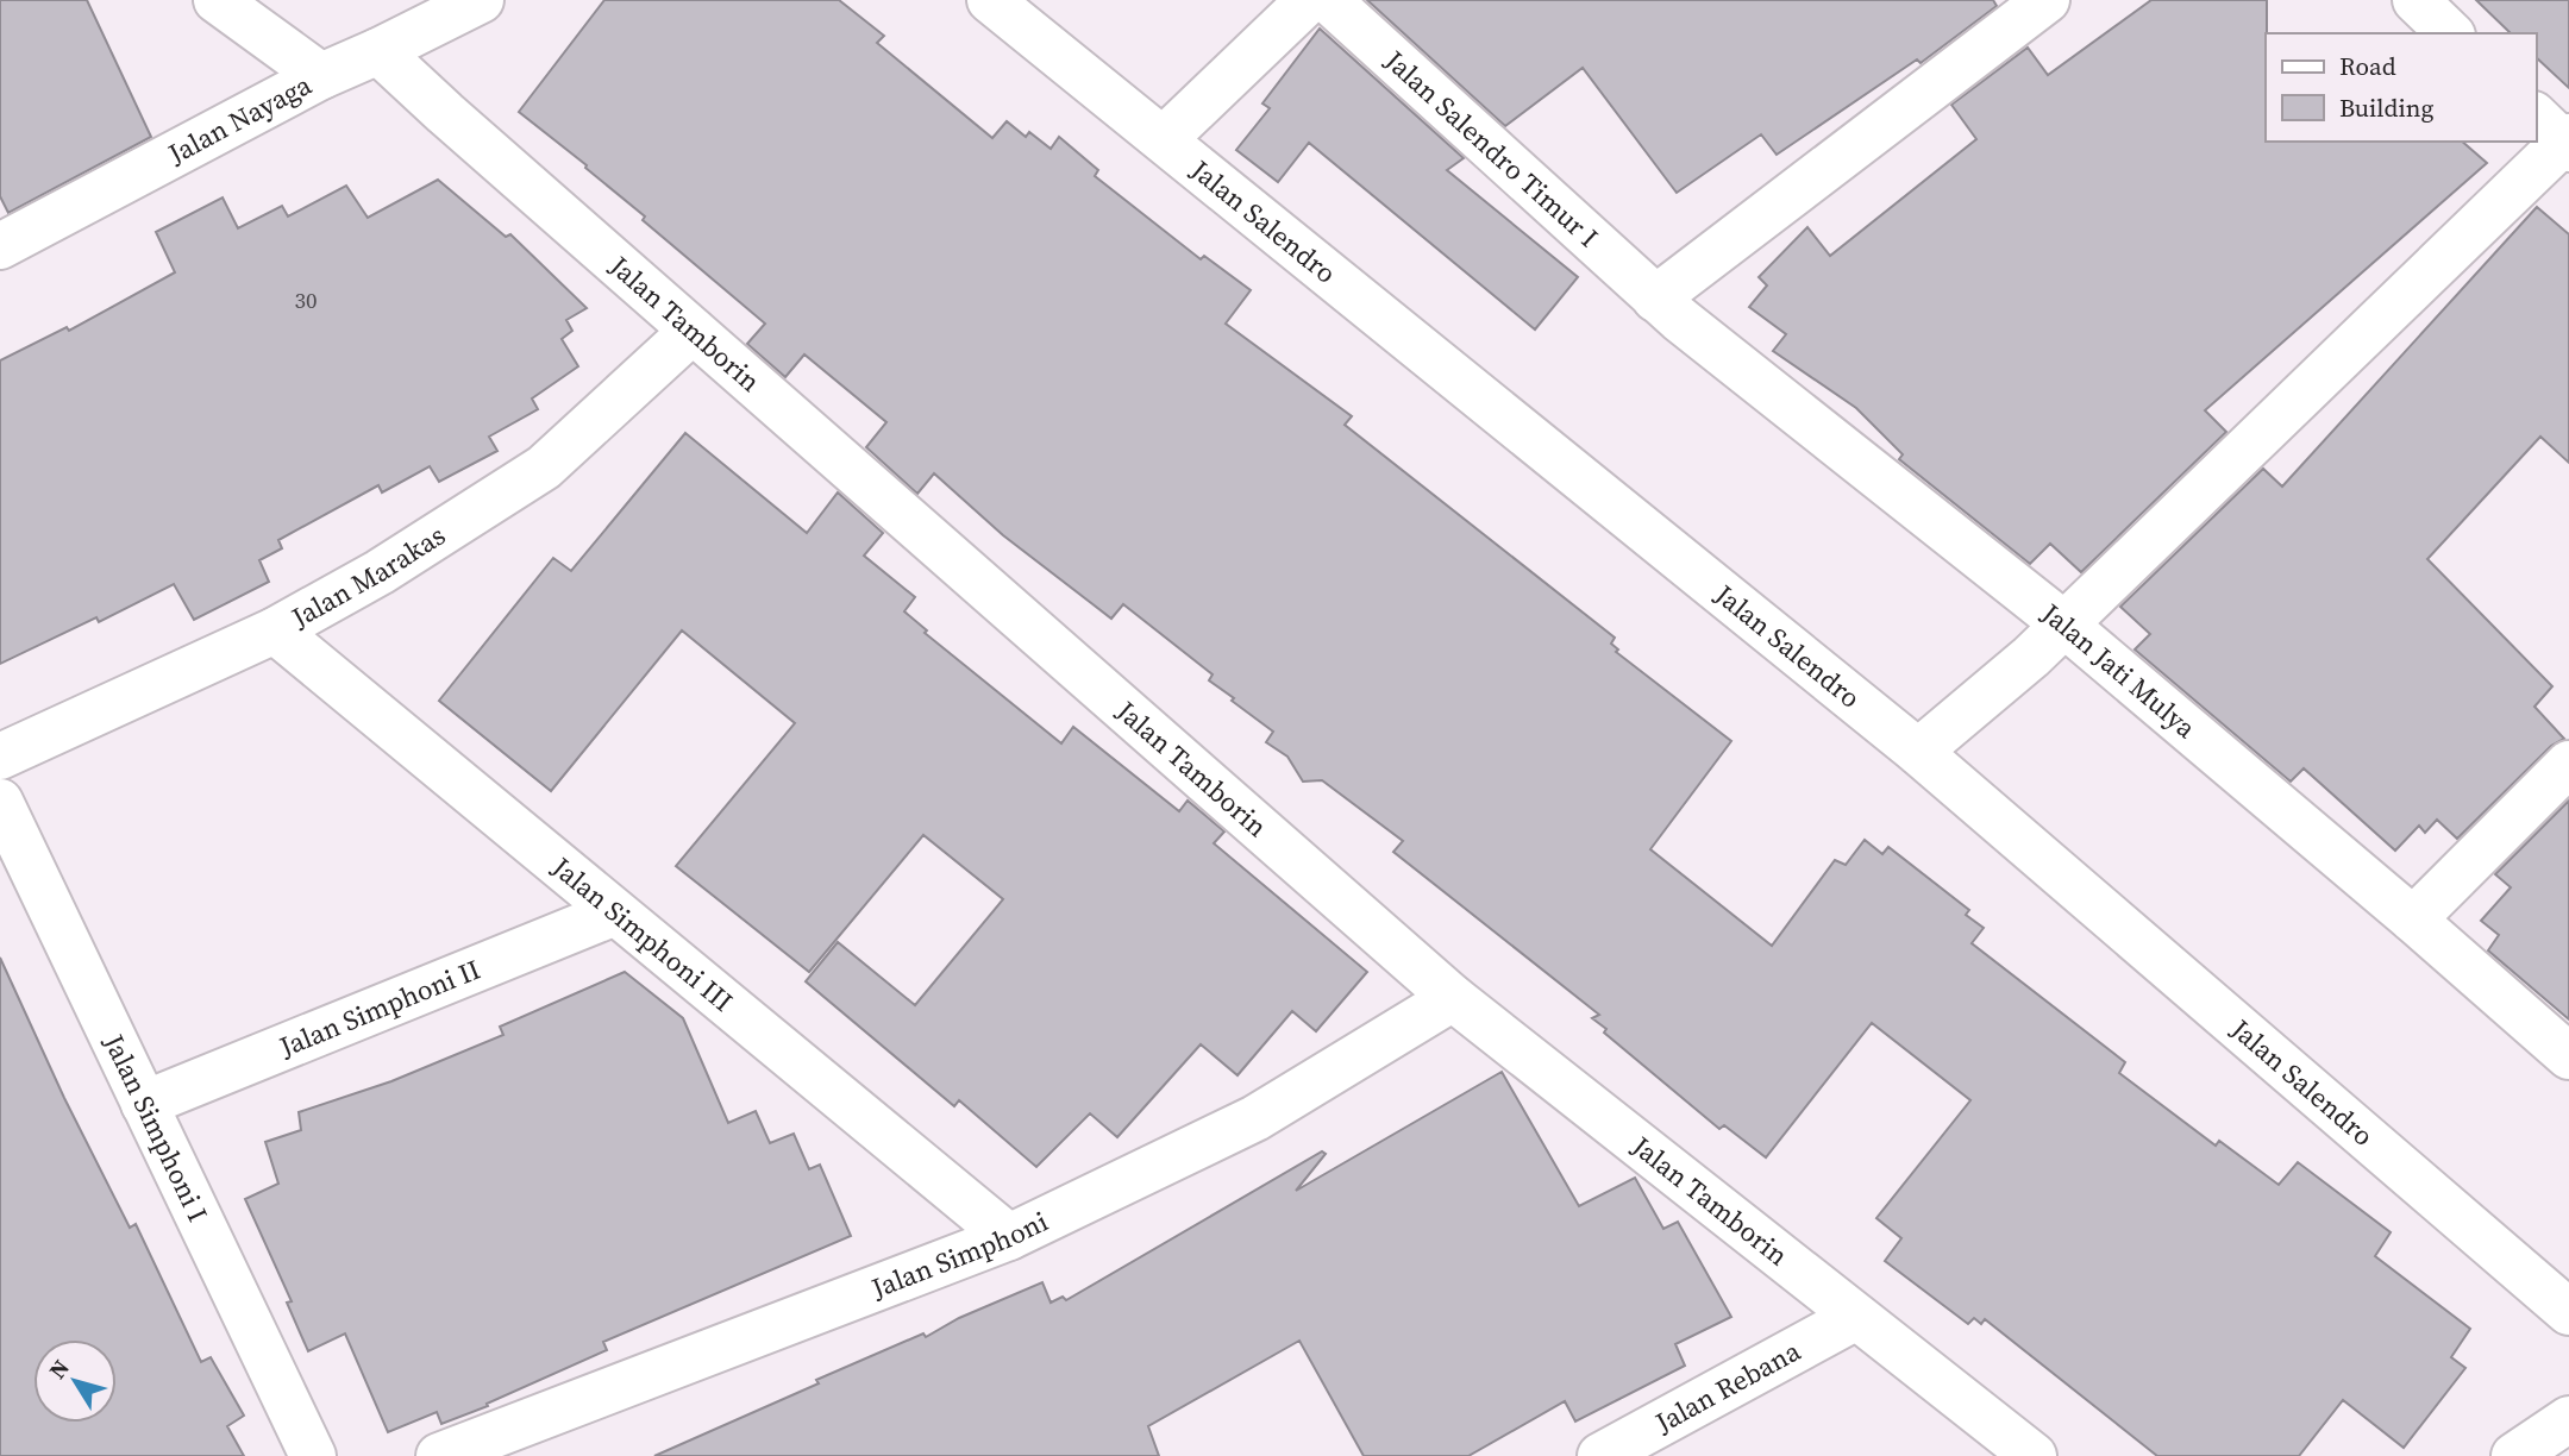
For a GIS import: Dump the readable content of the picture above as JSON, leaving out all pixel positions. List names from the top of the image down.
{
  "streets": {
    "street": [
      "Jalan Nayaga",
      "Jalan Salendro Timur I",
      "Jalan Salendro",
      "Jalan Tamborin",
      "Jalan Marakas",
      "Jalan Jati Mulya",
      "Jalan Simphoni III",
      "Jalan Simphoni II",
      "Jalan Simphoni I",
      "Jalan Simphoni",
      "Jalan Rebana"
    ]
  },
  "crossings": [
    ["Jalan Nayaga", "Jalan Tamborin"],
    ["Jalan Salendro Timur I", "Jalan Jati Mulya"],
    ["Jalan Tamborin", "Jalan Marakas"],
    ["Jalan Tamborin", "Jalan Simphoni"],
    ["Jalan Tamborin", "Jalan Rebana"],
    ["Jalan Marakas", "Jalan Simphoni III"],
    ["Jalan Simphoni III", "Jalan Simphoni II"],
    ["Jalan Simphoni III", "Jalan Simphoni"],
    ["Jalan Simphoni II", "Jalan Simphoni I"]
  ],
  "house_numbers": ["30"],
  "legend": ["Road", "Building"],
  "north": "top left"
}
